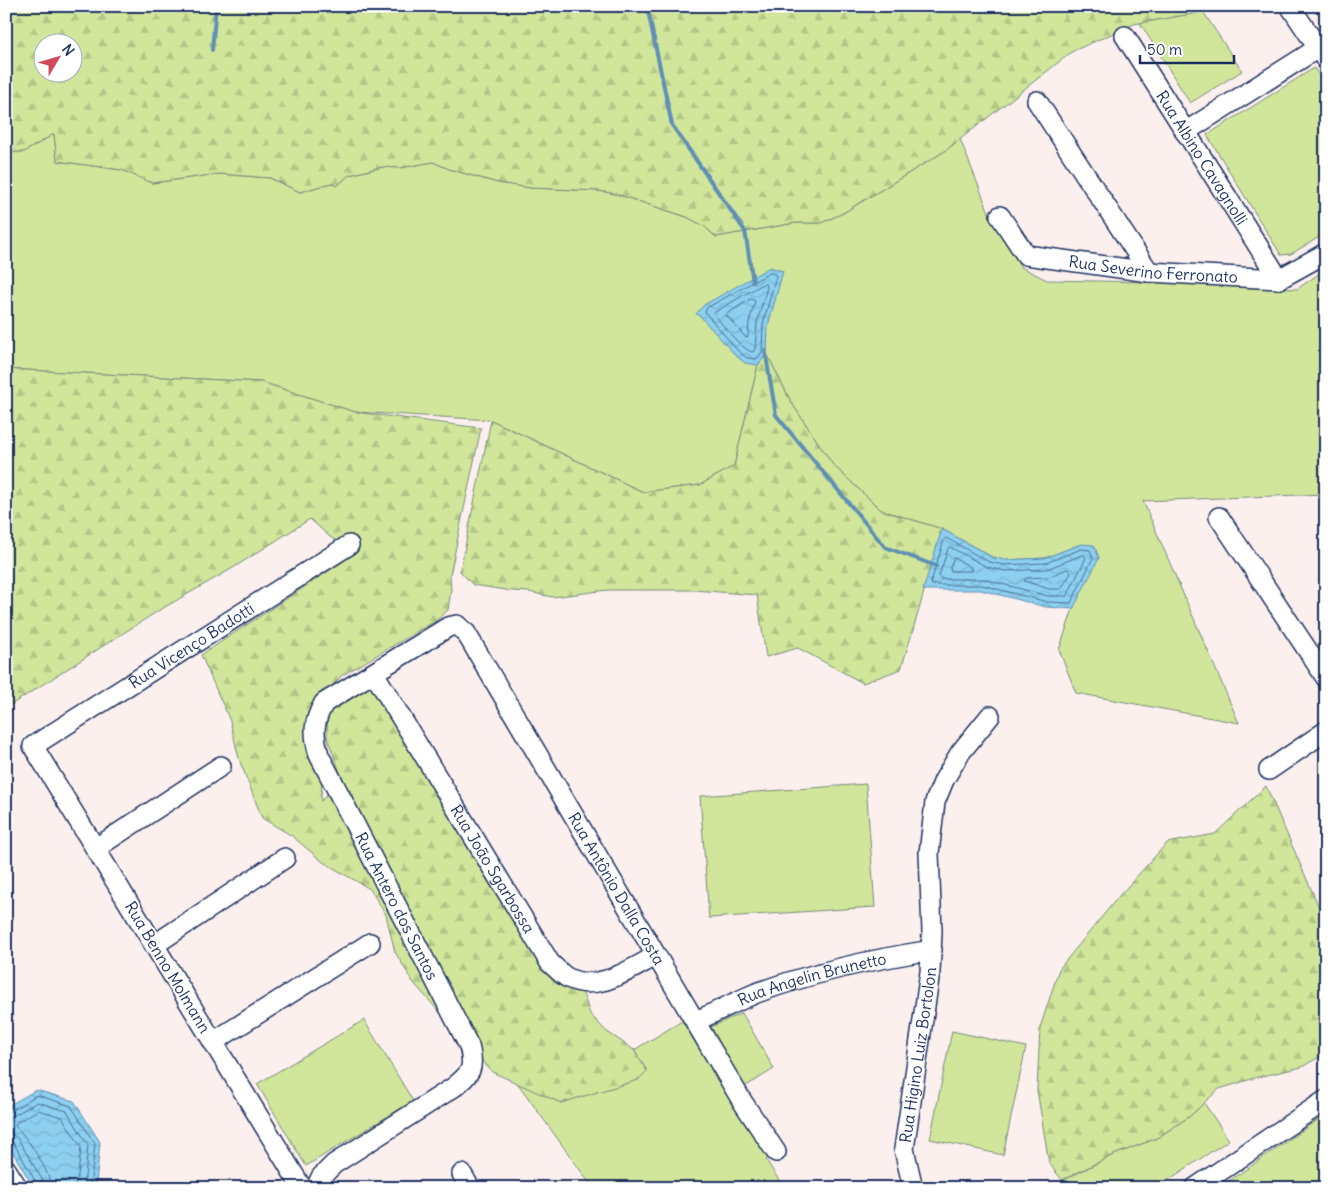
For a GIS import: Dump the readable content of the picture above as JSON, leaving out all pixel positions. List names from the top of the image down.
{
  "streets": {
    "street": [
      "Rua Albino Cavagnolli",
      "Rua Severino Ferronato",
      "Rua Vicenço Badotti",
      "Rua João Sgarbossa",
      "Rua Antônio Dalla Costa",
      "Rua Antero dos Santos",
      "Rua Benno Molmann",
      "Rua Angelin Brunetto",
      "Rua Higino Luiz Bortolon"
    ]
  },
  "crossings": [
    ["Rua Albino Cavagnolli", "Rua Severino Ferronato"],
    ["Rua Vicenço Badotti", "Rua Benno Molmann"],
    ["Rua João Sgarbossa", "Rua Antônio Dalla Costa"],
    ["Rua João Sgarbossa", "Rua Antero dos Santos"],
    ["Rua Antônio Dalla Costa", "Rua Antero dos Santos"],
    ["Rua Antônio Dalla Costa", "Rua Angelin Brunetto"],
    ["Rua Angelin Brunetto", "Rua Higino Luiz Bortolon"]
  ],
  "scale_bar": "50 m",
  "north": "top right"
}
